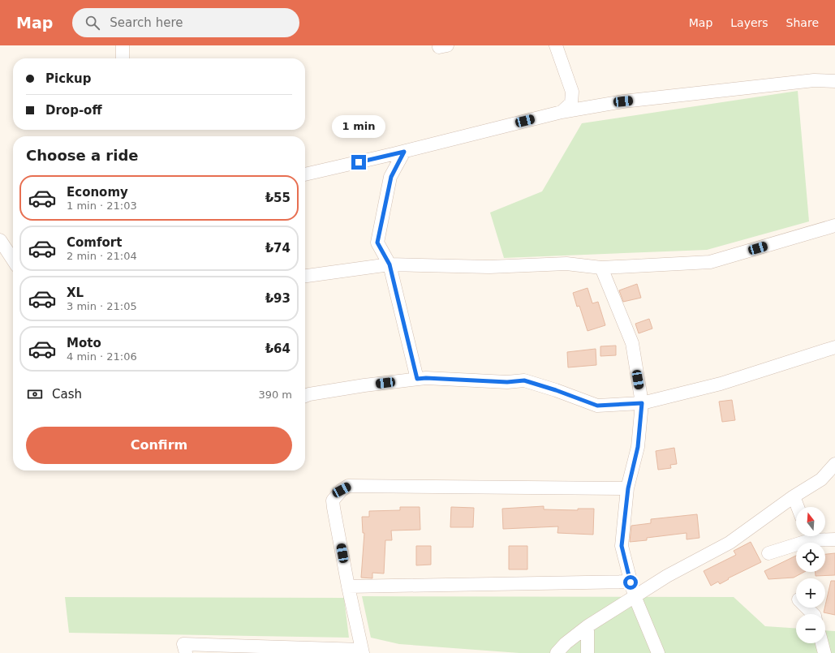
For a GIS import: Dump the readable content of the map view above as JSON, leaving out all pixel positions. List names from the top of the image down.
{
  "north": "top",
  "page": {
    "header": "Map",
    "search": "Search here",
    "nav": ["Map", "Layers", "Share"],
    "banner": ["Pickup", "Drop-off"],
    "bubble": "1 min",
    "heading": "Choose a ride",
    "list": [
      {
        "name": "Economy",
        "note": "1 min · 21:03",
        "value": "₺55"
      },
      {
        "name": "Comfort",
        "note": "2 min · 21:04",
        "value": "₺74"
      },
      {
        "name": "XL",
        "note": "3 min · 21:05",
        "value": "₺93"
      },
      {
        "name": "Moto",
        "note": "4 min · 21:06",
        "value": "₺64"
      }
    ],
    "pay": ["Cash", "390 m"],
    "buttons": "Confirm",
    "map_buttons": ["+", "−"]
  }
}
